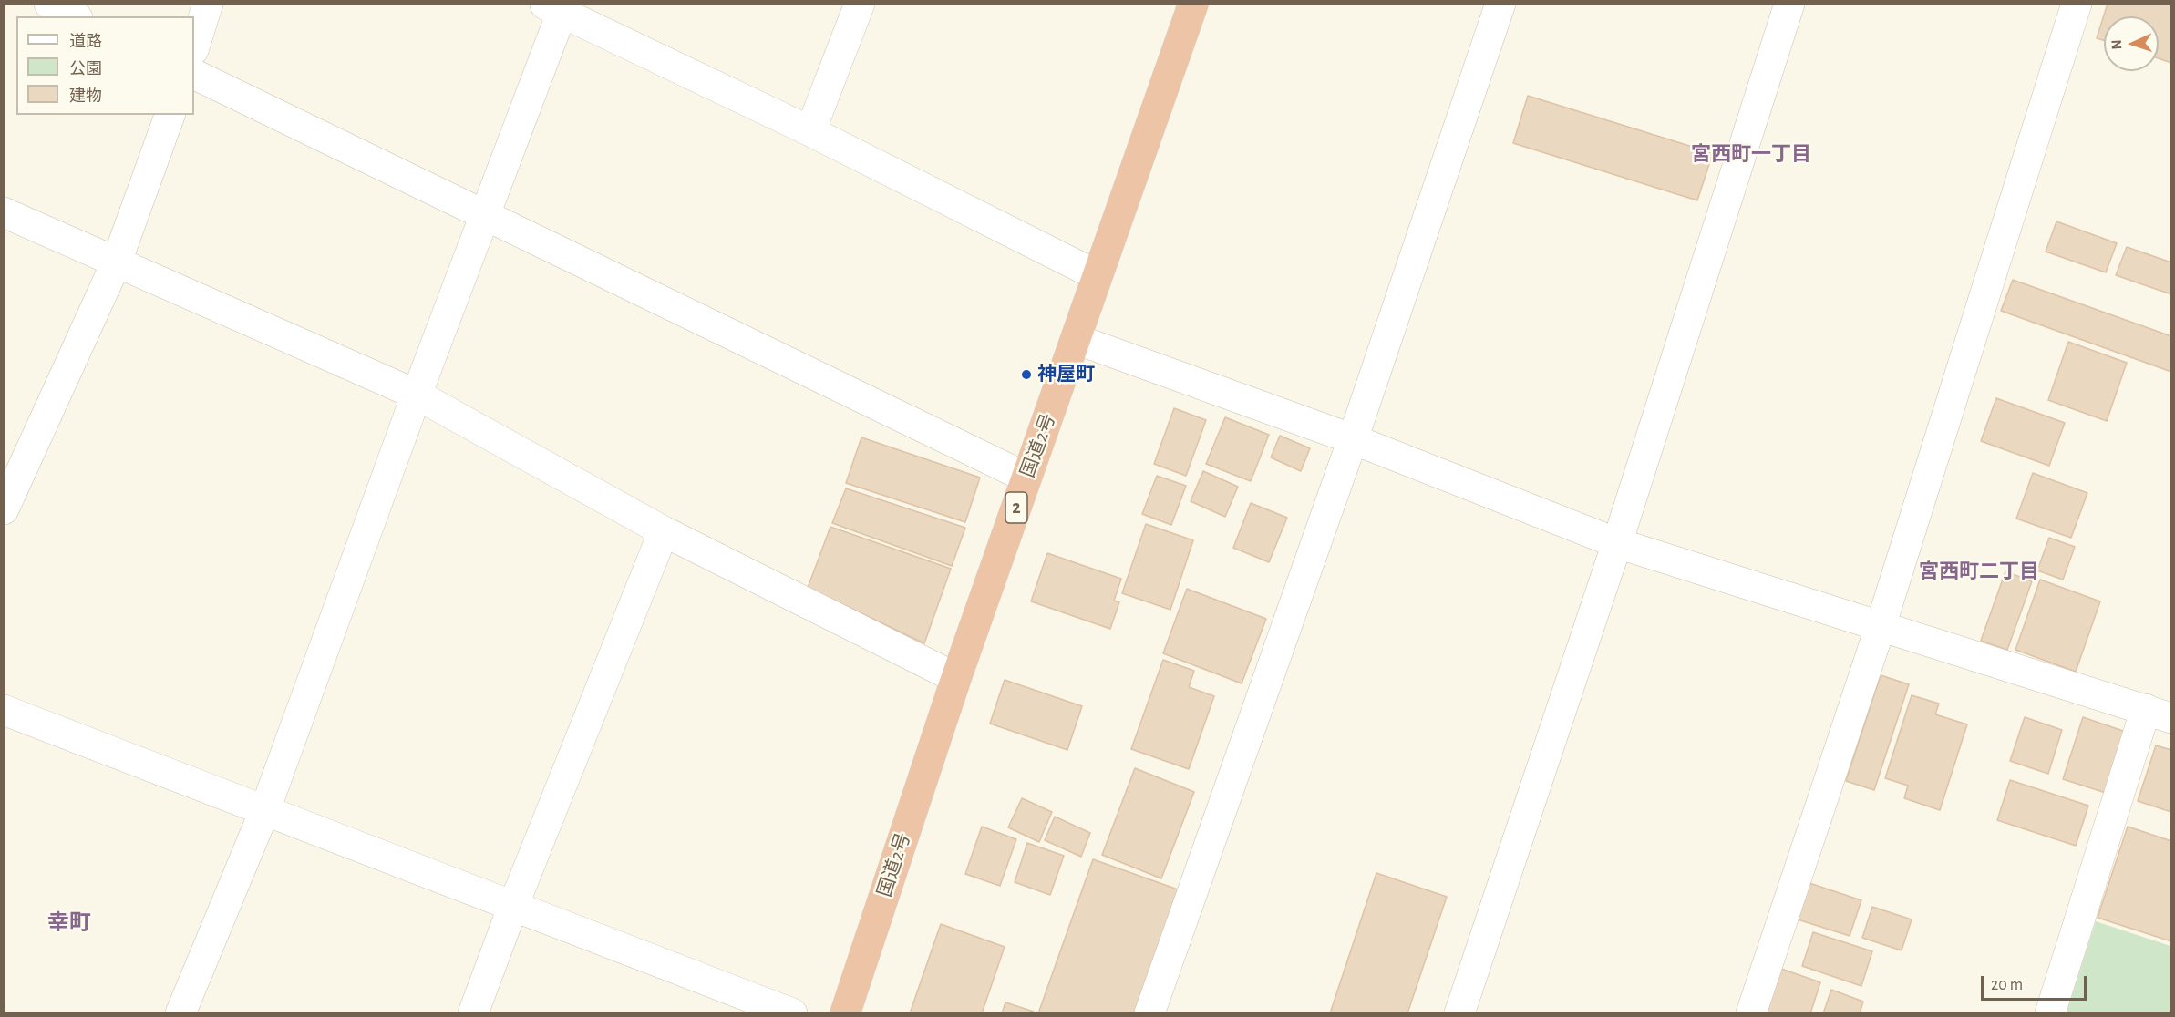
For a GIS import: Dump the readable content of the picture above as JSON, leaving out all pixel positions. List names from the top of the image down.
{
  "streets": {
    "highway": ["国道2号", "2"]
  },
  "districts": ["宮西町一丁目", "宮西町二丁目", "幸町"],
  "places": ["神屋町"],
  "legend": ["道路", "公園", "建物"],
  "scale_bar": "20 m",
  "north": "left"
}
